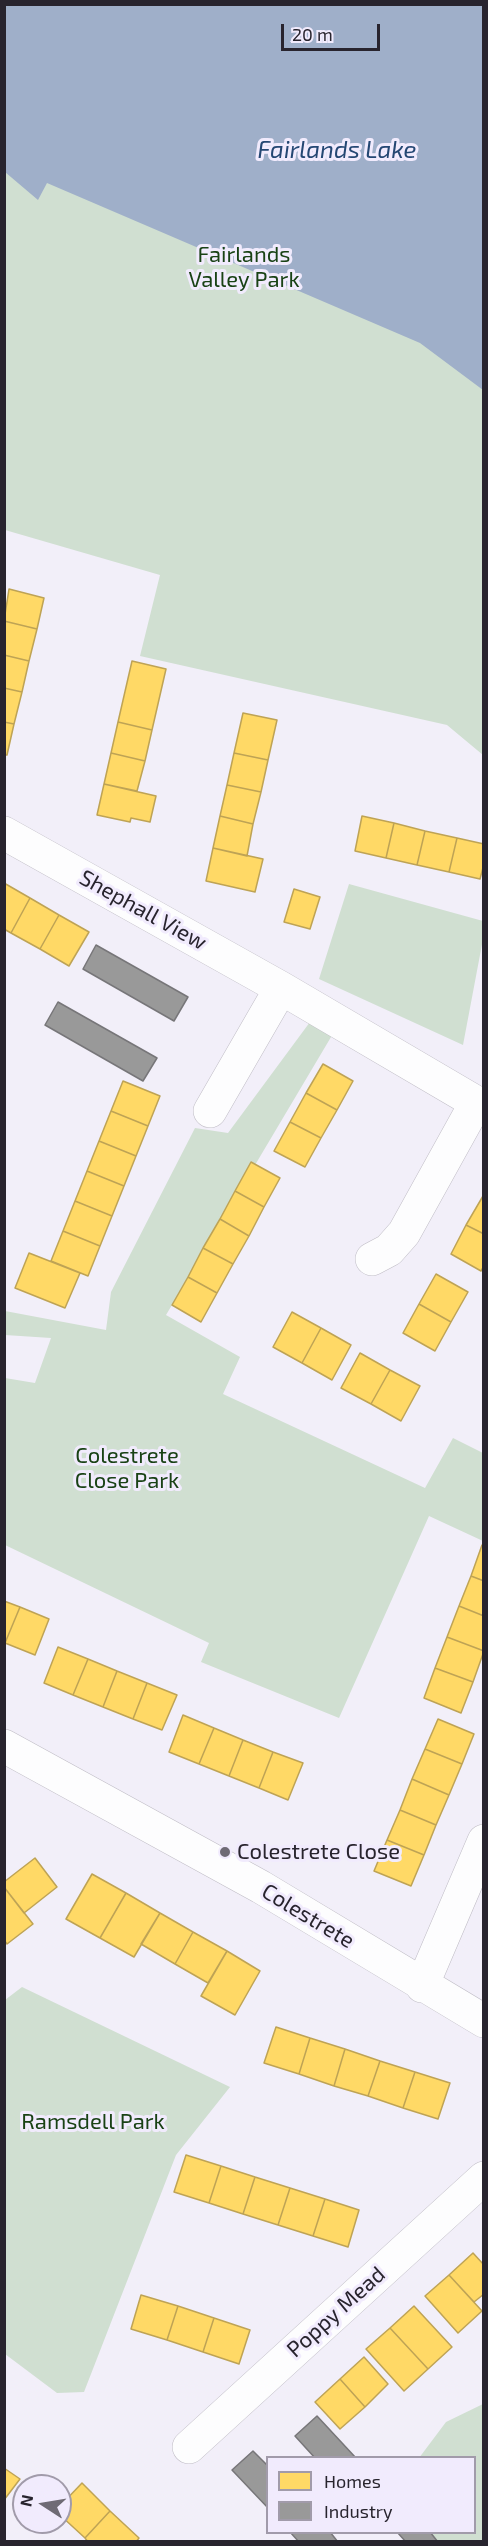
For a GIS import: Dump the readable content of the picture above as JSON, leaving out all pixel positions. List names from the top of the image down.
{
  "streets": {
    "street": ["Shephall View", "Colestrete", "Poppy Mead"]
  },
  "water": ["Fairlands Lake"],
  "parks": ["Fairlands Valley Park", "Colestrete Close Park", "Ramsdell Park"],
  "places": ["Colestrete Close"],
  "legend": ["Homes", "Industry"],
  "scale_bar": "20 m",
  "north": "left"
}
